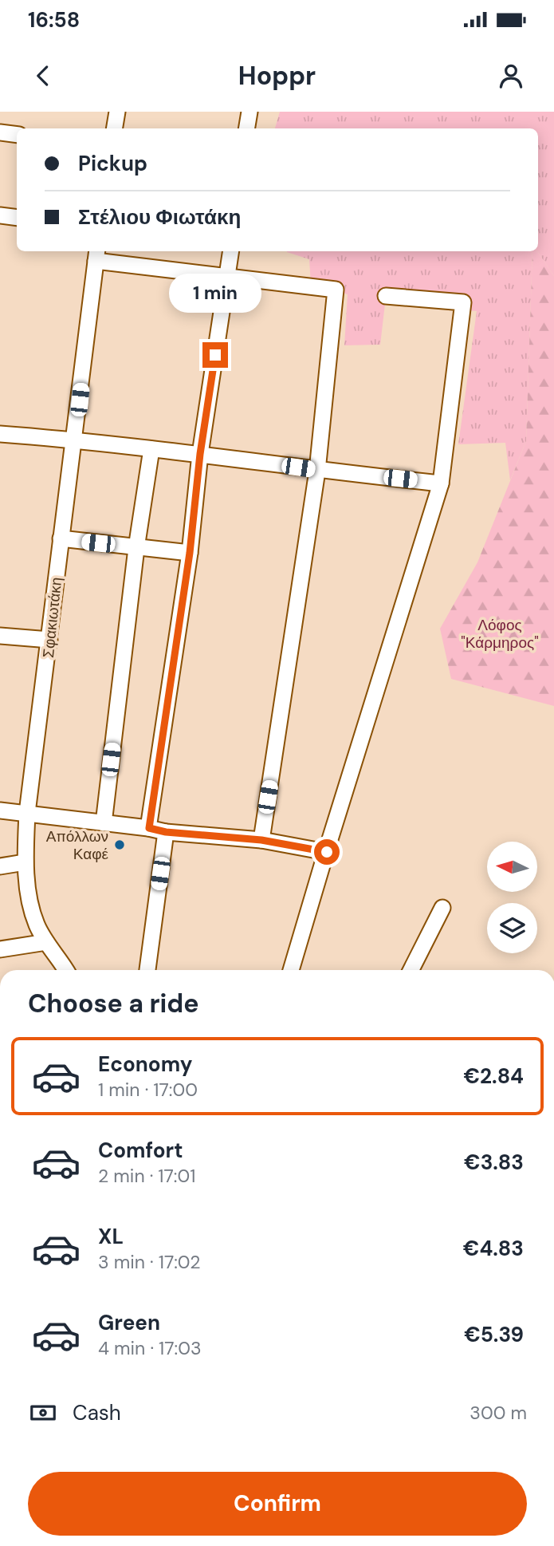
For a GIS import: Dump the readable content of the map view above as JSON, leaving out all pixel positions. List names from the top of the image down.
{
  "streets": {
    "street": ["Σφακιωτάκη"]
  },
  "parks": ["Λόφος \"Κάρμηρος\""],
  "places": ["Απόλλων Καφέ"],
  "north": "left",
  "page": {
    "status": "16:58",
    "header": "Hoppr",
    "banner": ["Pickup", "Στέλιου Φιωτάκη"],
    "bubble": "1 min",
    "heading": "Choose a ride",
    "list": [
      {
        "name": "Economy",
        "note": "1 min · 17:00",
        "value": "€2.84"
      },
      {
        "name": "Comfort",
        "note": "2 min · 17:01",
        "value": "€3.83"
      },
      {
        "name": "XL",
        "note": "3 min · 17:02",
        "value": "€4.83"
      },
      {
        "name": "Green",
        "note": "4 min · 17:03",
        "value": "€5.39"
      }
    ],
    "pay": ["Cash", "300 m"],
    "buttons": "Confirm"
  }
}
